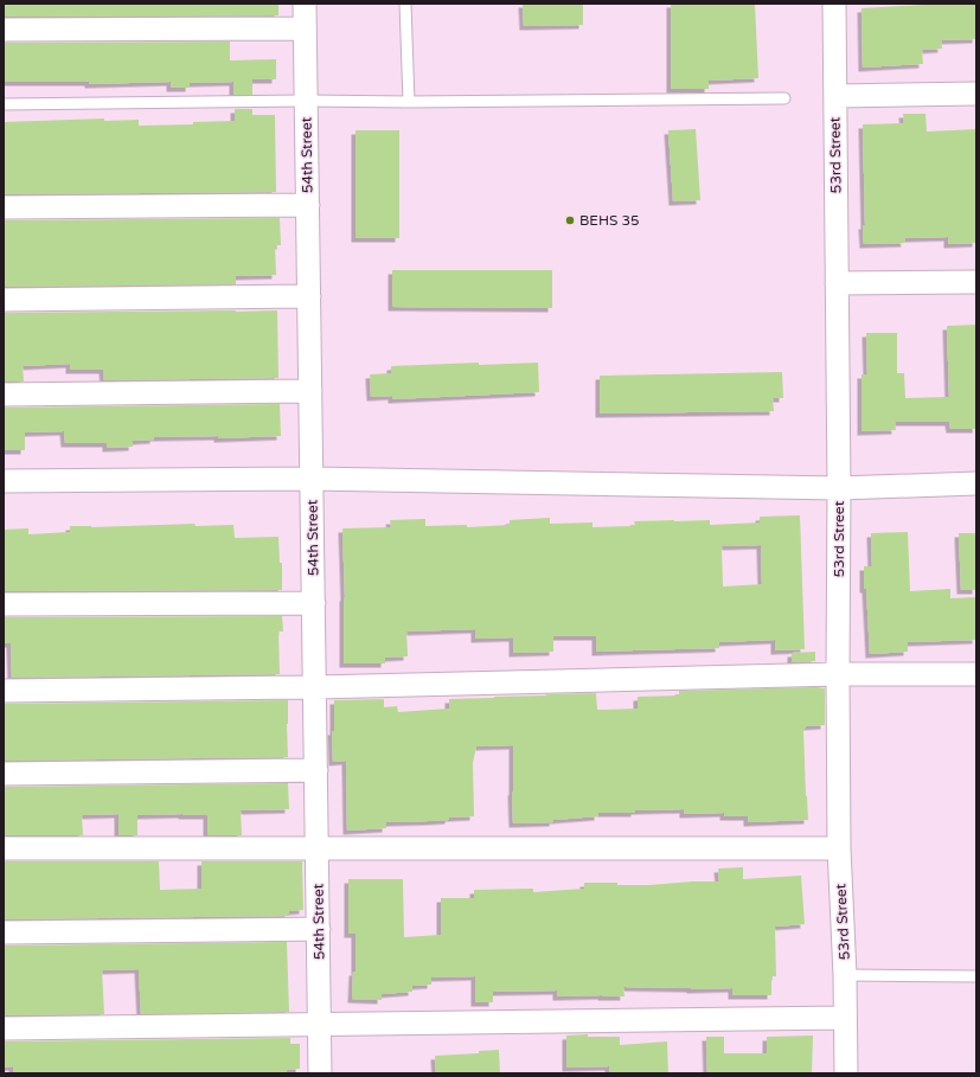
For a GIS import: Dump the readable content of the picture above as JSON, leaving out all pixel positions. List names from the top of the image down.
{
  "streets": {
    "street": ["54th Street", "53rd Street"]
  },
  "places": ["BEHS 35"]
}
